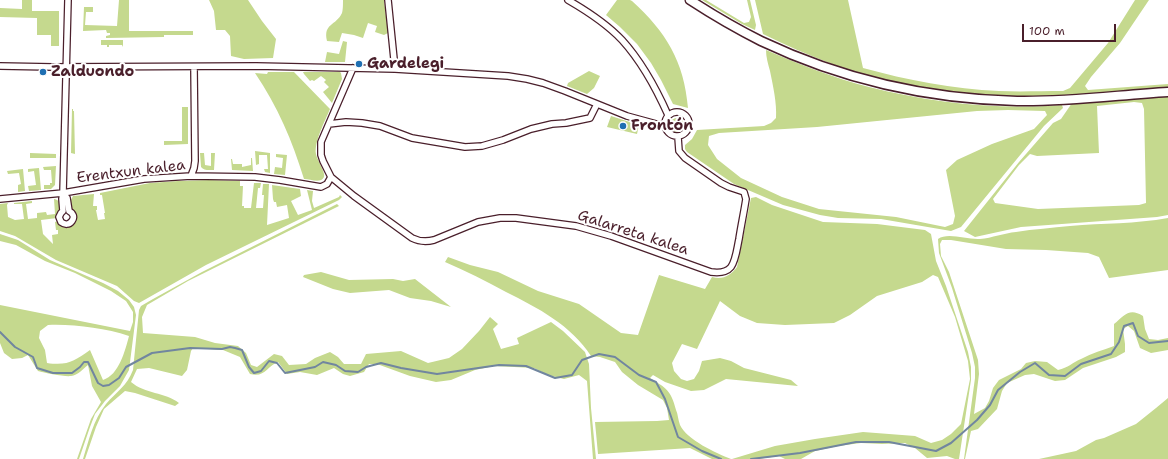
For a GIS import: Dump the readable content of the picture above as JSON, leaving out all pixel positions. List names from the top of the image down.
{
  "streets": {
    "street": ["Erentxun kalea", "Galarreta kalea"]
  },
  "crossings": [
    ["Erentxun kalea", "Galarreta kalea"]
  ],
  "places": ["Gardelegi", "Zalduondo", "Frontón"],
  "scale_bar": "100 m"
}
